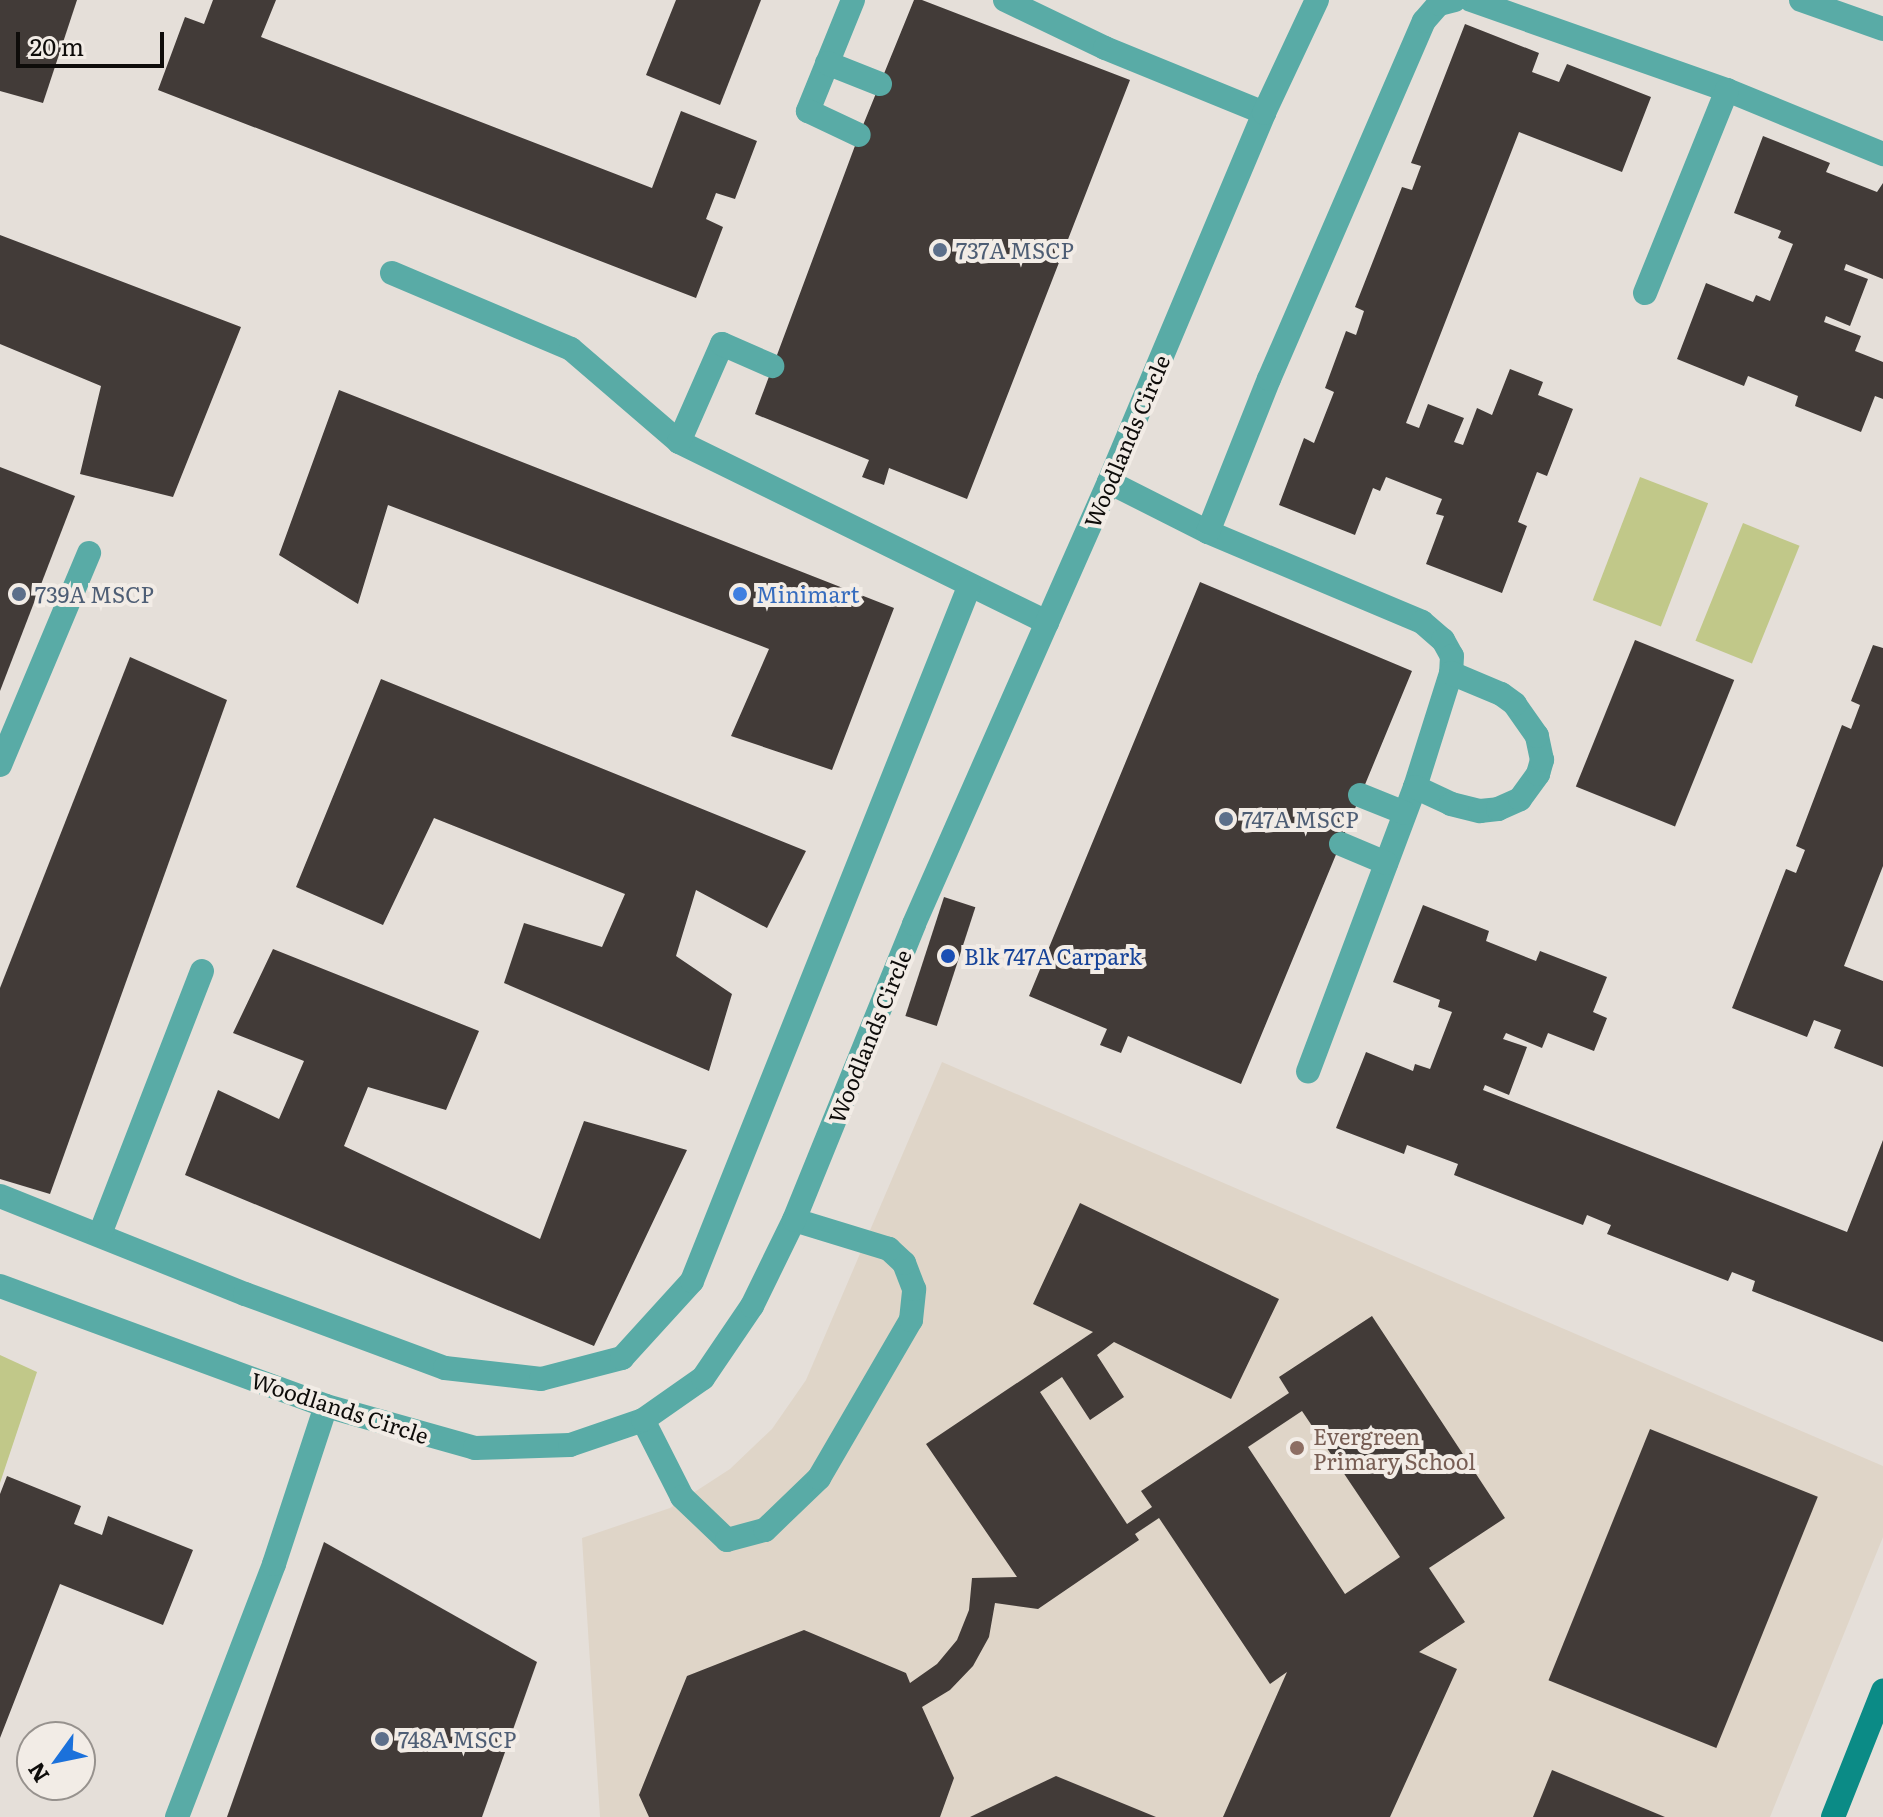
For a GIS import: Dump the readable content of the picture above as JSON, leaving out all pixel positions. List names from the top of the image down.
{
  "streets": {
    "street": ["Woodlands Circle"]
  },
  "places": [
    "737A MSCP",
    "739A MSCP",
    "Minimart",
    "747A MSCP",
    "Blk 747A Carpark",
    "Evergreen Primary School",
    "748A MSCP"
  ],
  "scale_bar": "20 m",
  "north": "bottom left"
}
